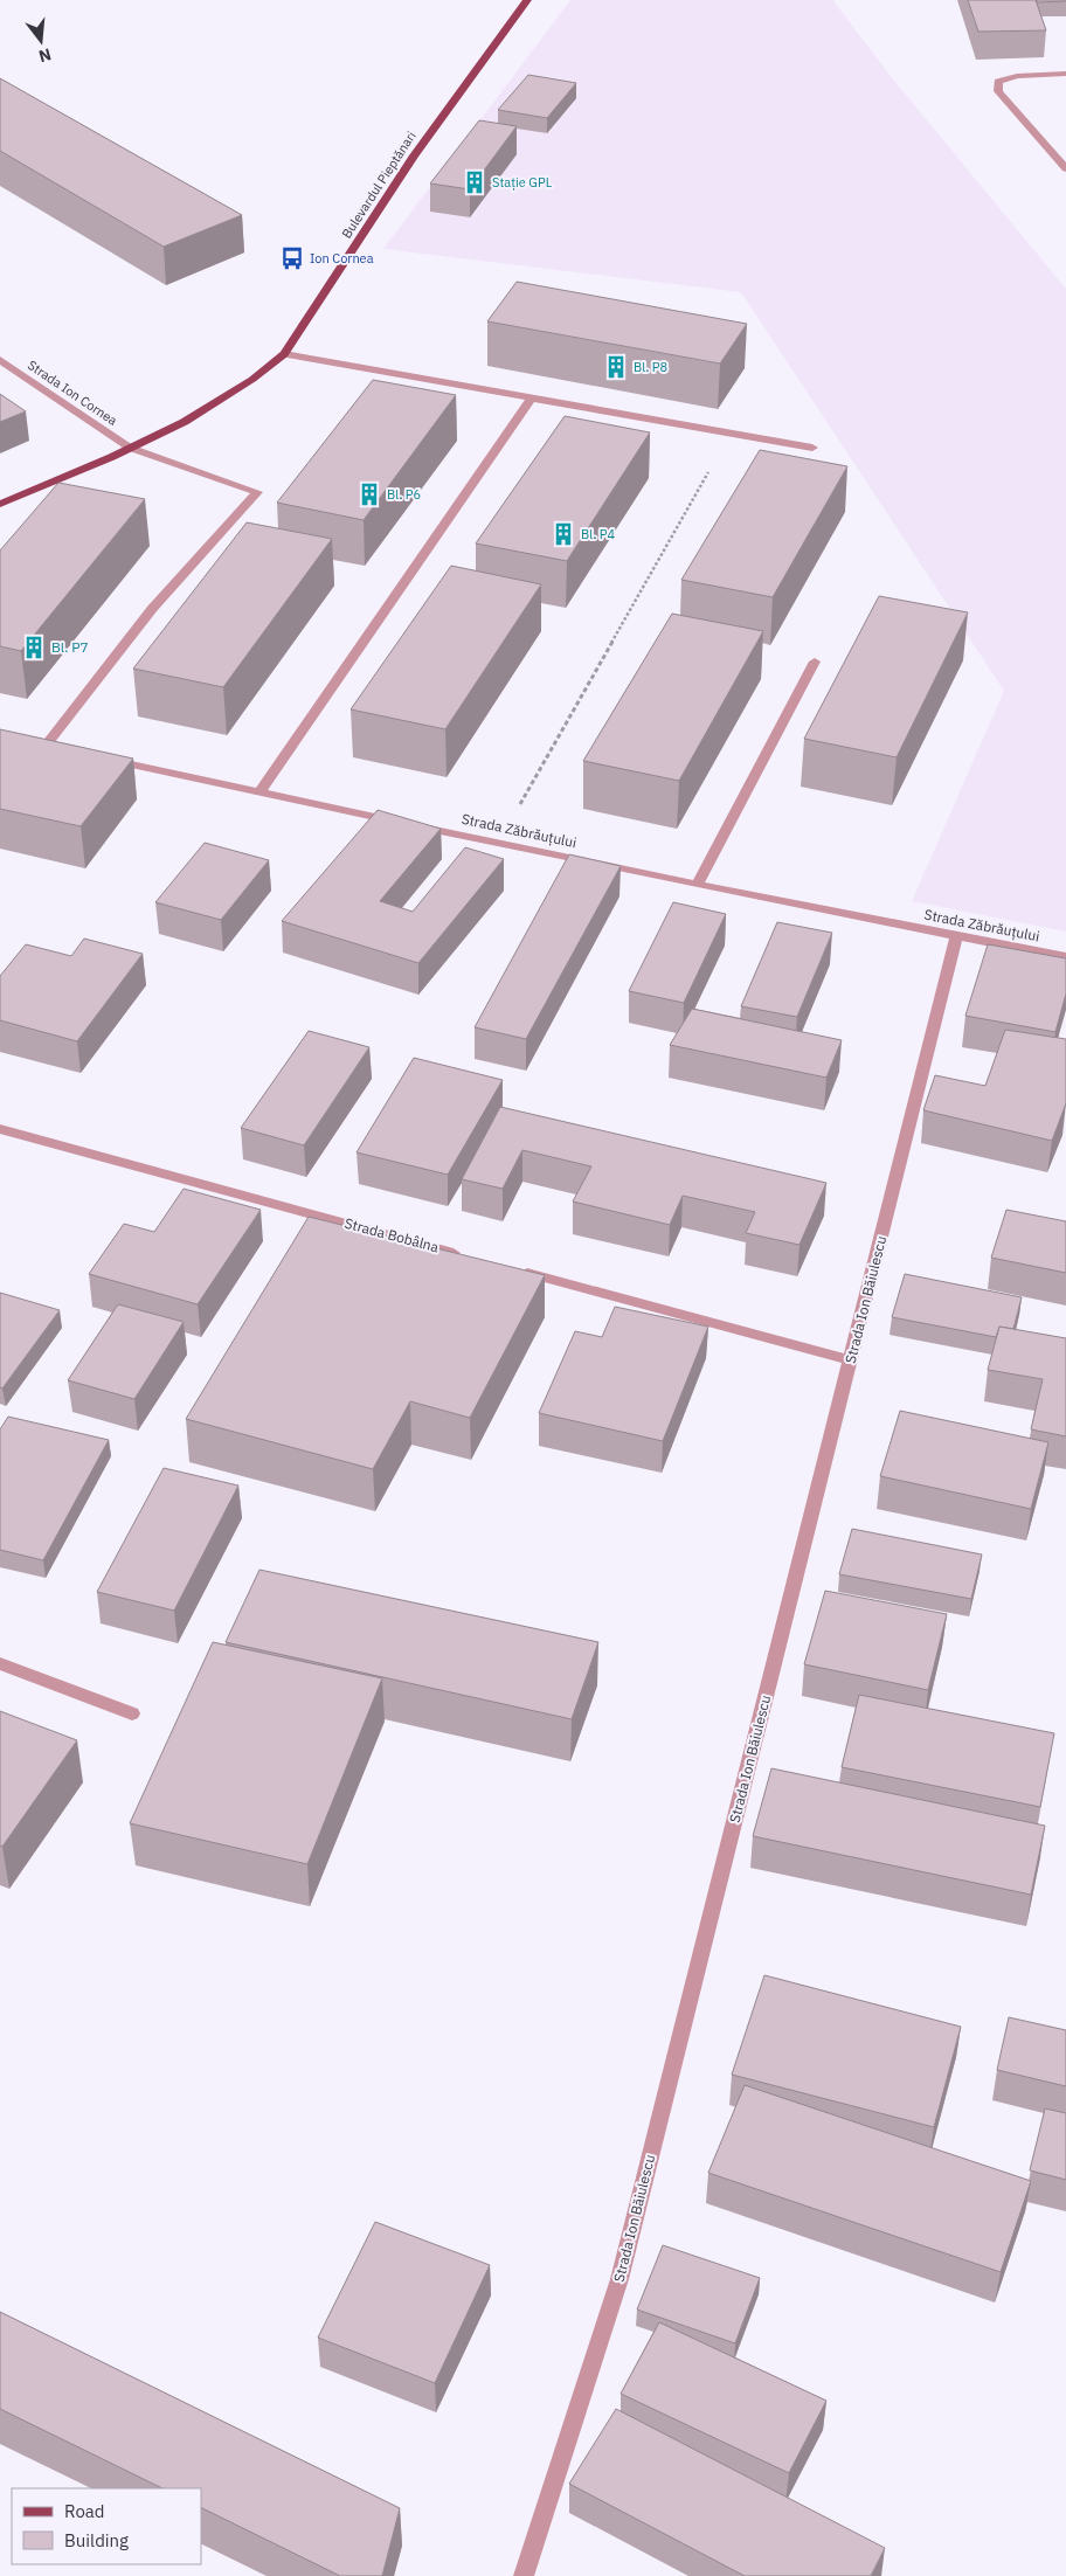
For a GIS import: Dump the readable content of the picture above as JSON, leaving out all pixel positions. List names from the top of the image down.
{
  "streets": {
    "main road": ["Bulevardul Pieptănari"],
    "street": [
      "Strada Ion Cornea",
      "Strada Zăbrăuțului",
      "Strada Bobâlna",
      "Strada Ion Băiulescu"
    ]
  },
  "crossings": [
    ["Bulevardul Pieptănari", "Strada Ion Cornea"],
    ["Strada Zăbrăuțului", "Strada Ion Băiulescu"]
  ],
  "places": {
    "building": [
      "Stație GPL",
      "Bl. P8",
      "Bl. P6",
      "Bl. P4",
      "Bl. P7"
    ],
    "bus stop": ["Ion Cornea"]
  },
  "legend": ["Road", "Building"],
  "north": "bottom"
}
